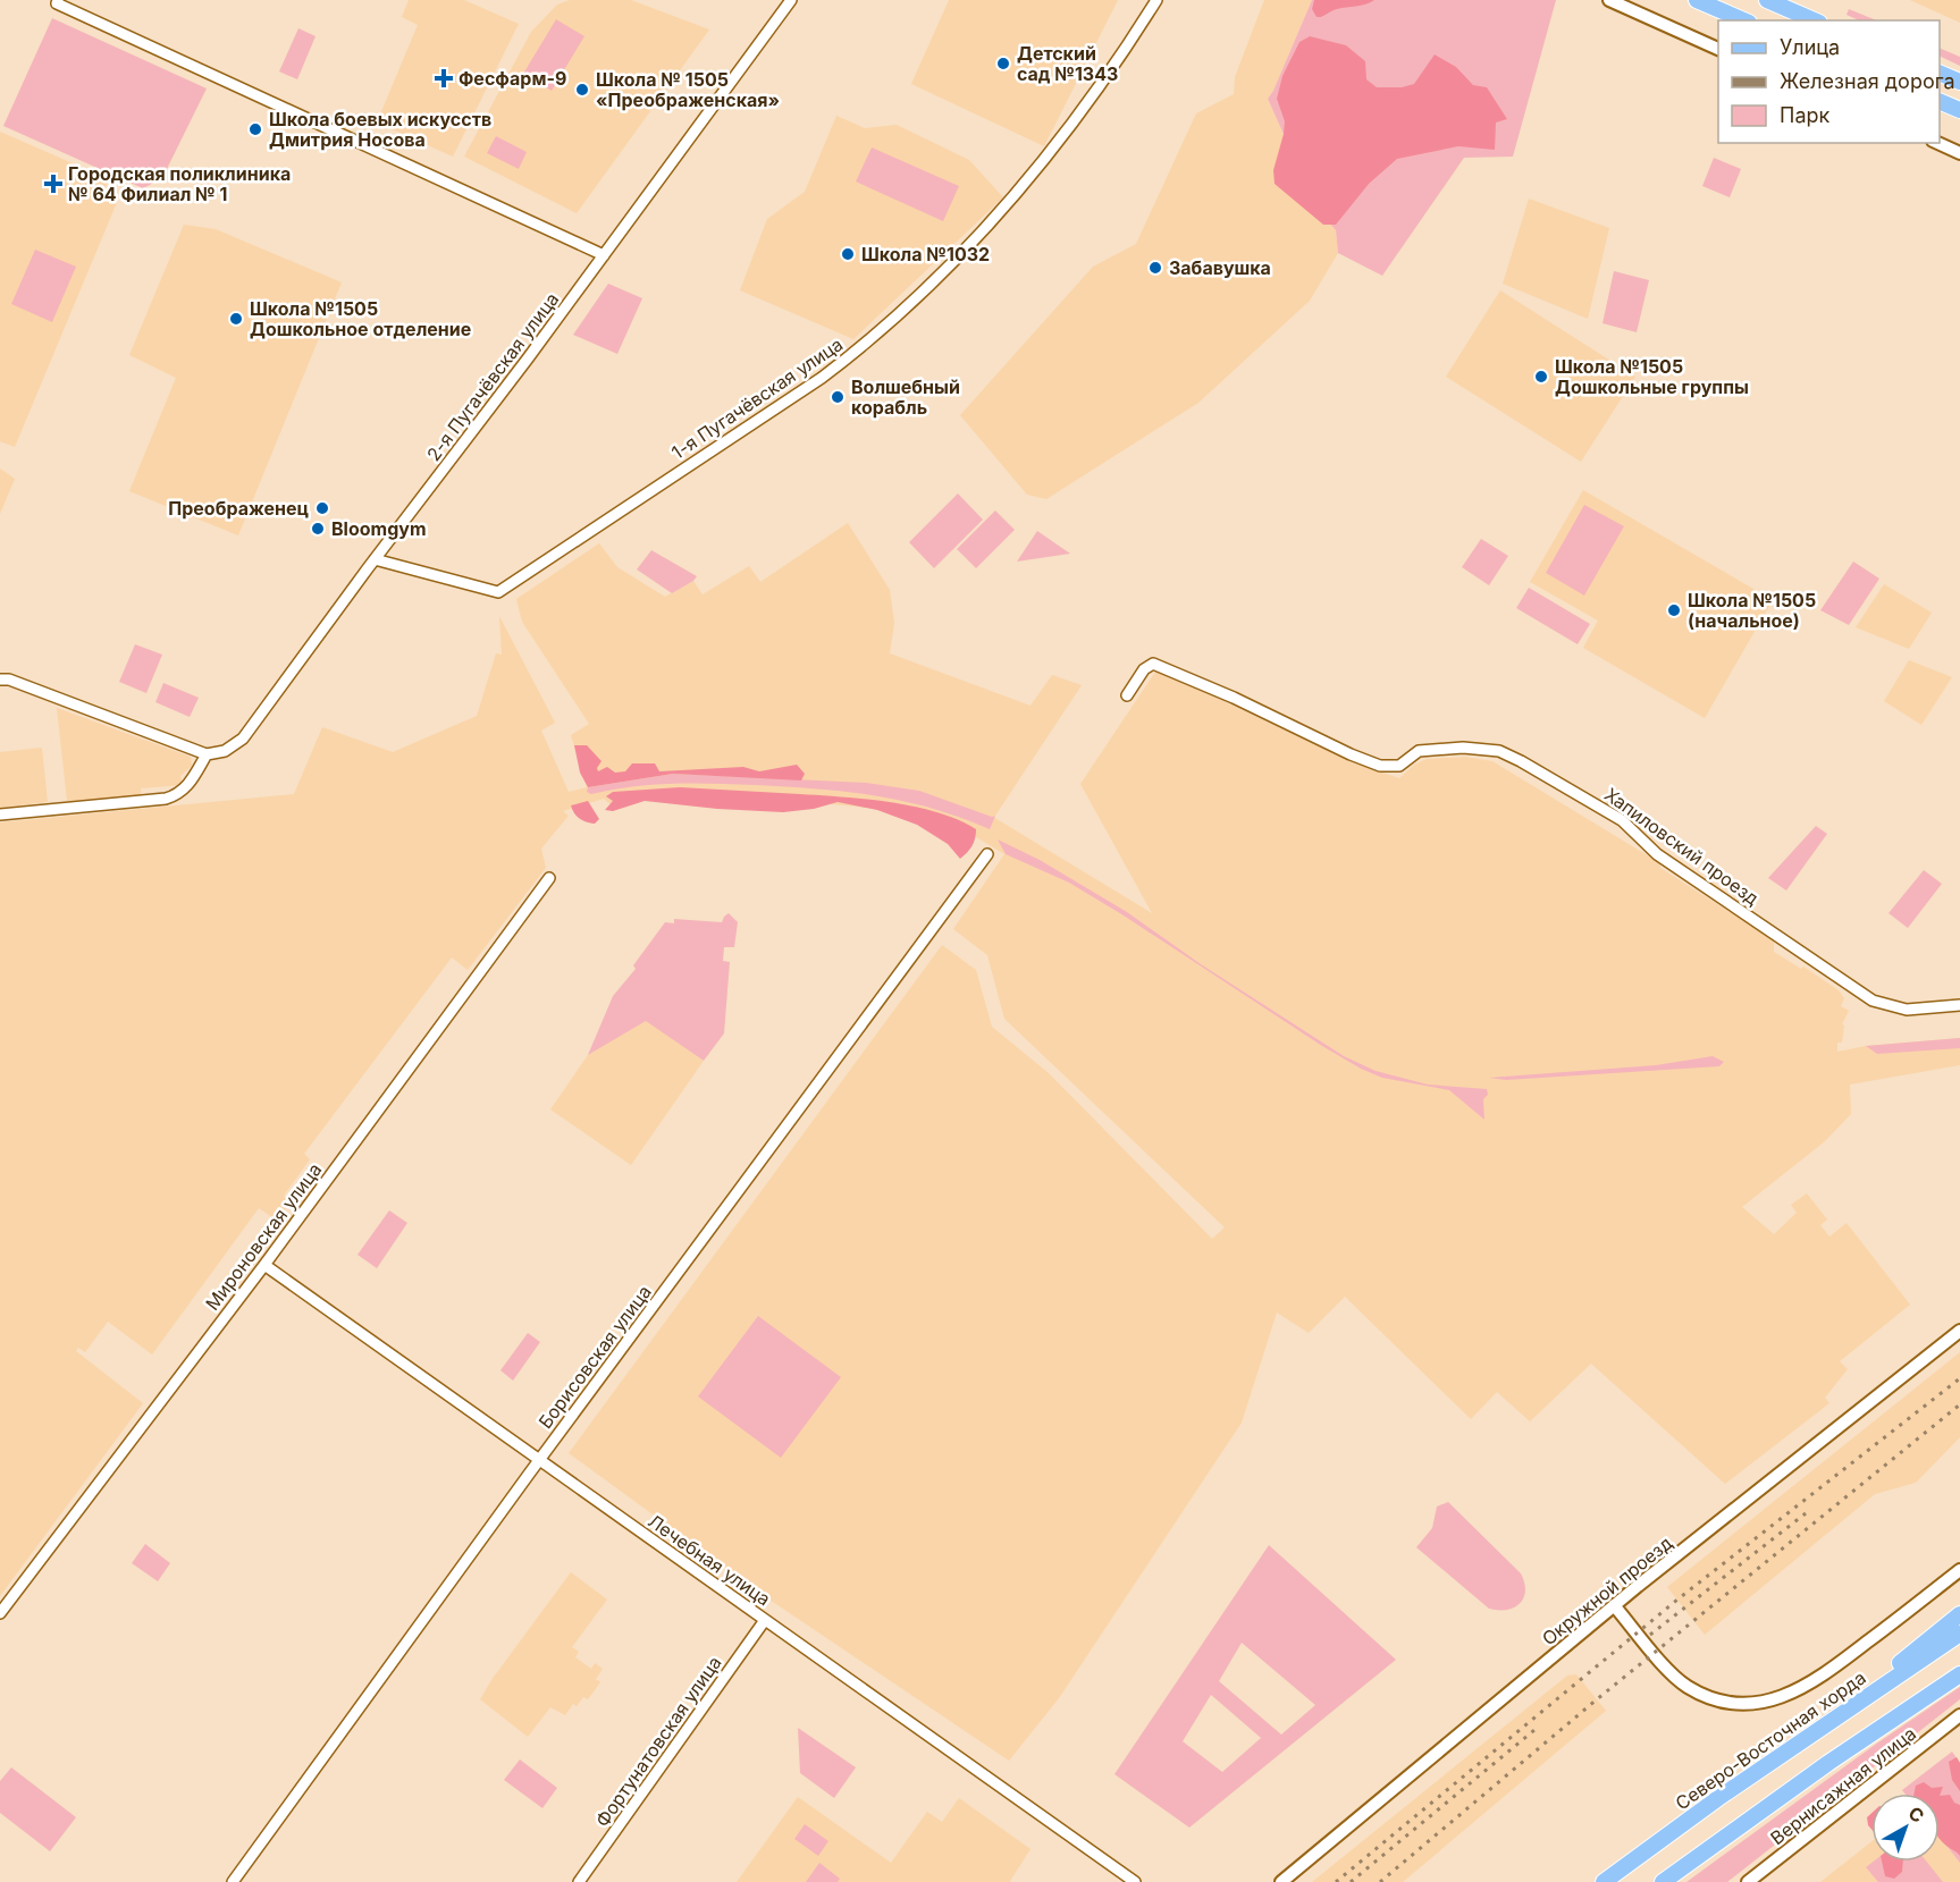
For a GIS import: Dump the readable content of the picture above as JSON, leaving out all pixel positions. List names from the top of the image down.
{
  "streets": {
    "main road": ["Северо-Восточная хорда"],
    "street": [
      "2-я Пугачёвская улица",
      "1-я Пугачёвская улица",
      "Хапиловский проезд",
      "Мироновская улица",
      "Борисовская улица",
      "Лечебная улица",
      "Окружной проезд",
      "Фортунатовская улица",
      "Вернисажная улица"
    ]
  },
  "crossings": [
    ["2-я Пугачёвская улица", "1-я Пугачёвская улица"],
    ["Мироновская улица", "Лечебная улица"],
    ["Борисовская улица", "Лечебная улица"],
    ["Лечебная улица", "Фортунатовская улица"]
  ],
  "places": {
    "other": [
      "Детский сад №1343",
      "Школа № 1505 «Преображенская»",
      "Школа боевых искусств Дмитрия Носова",
      "Школа №1032",
      "Забавушка",
      "Школа №1505 Дошкольное отделение",
      "Школа №1505 Дошкольные группы",
      "Волшебный корабль",
      "Преображенец",
      "Bloomgym",
      "Школа №1505 (начальное)"
    ],
    "health": ["Фесфарм-9", "Городская поликлиника № 64 Филиал № 1"]
  },
  "legend": ["Улица", "Железная дорога", "Парк"],
  "north": "top right"
}
